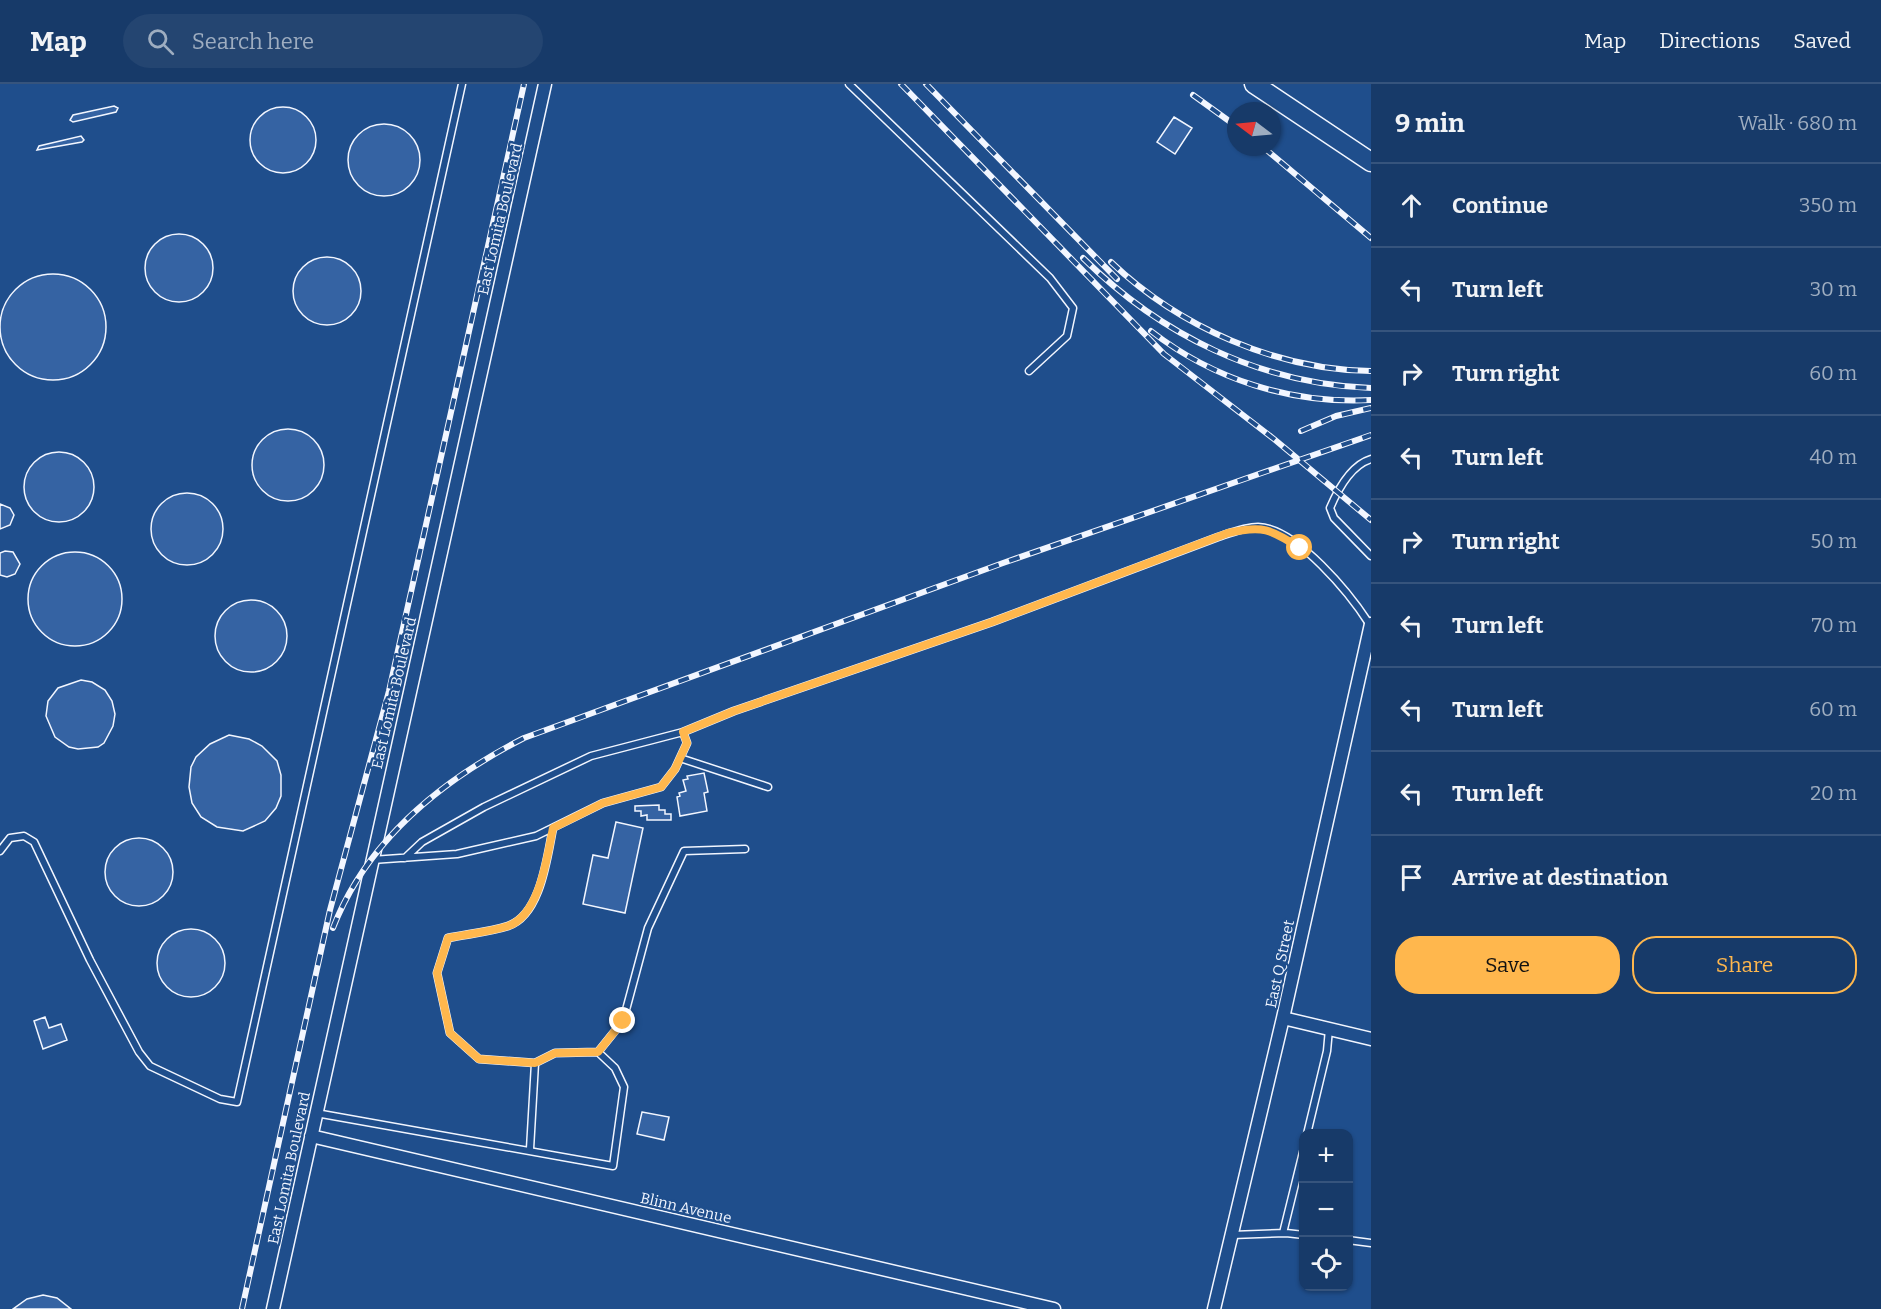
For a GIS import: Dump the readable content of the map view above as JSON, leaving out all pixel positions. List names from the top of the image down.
{
  "streets": {
    "street": ["East Lomita Boulevard", "East Q Street", "Blinn Avenue"]
  },
  "crossings": [
    ["East Lomita Boulevard", "Blinn Avenue"]
  ],
  "north": "left",
  "page": {
    "header": "Map",
    "search": "Search here",
    "nav": ["Map", "Directions", "Saved"],
    "heading": ["9 min", "Walk · 680 m"],
    "list": [
      ["Continue", "350 m"],
      ["Turn left", "30 m"],
      ["Turn right", "60 m"],
      ["Turn left", "40 m"],
      ["Turn right", "50 m"],
      ["Turn left", "70 m"],
      ["Turn left", "60 m"],
      ["Turn left", "20 m"],
      "Arrive at destination"
    ],
    "buttons": ["Save", "Share"],
    "map_buttons": ["+", "−"]
  }
}
